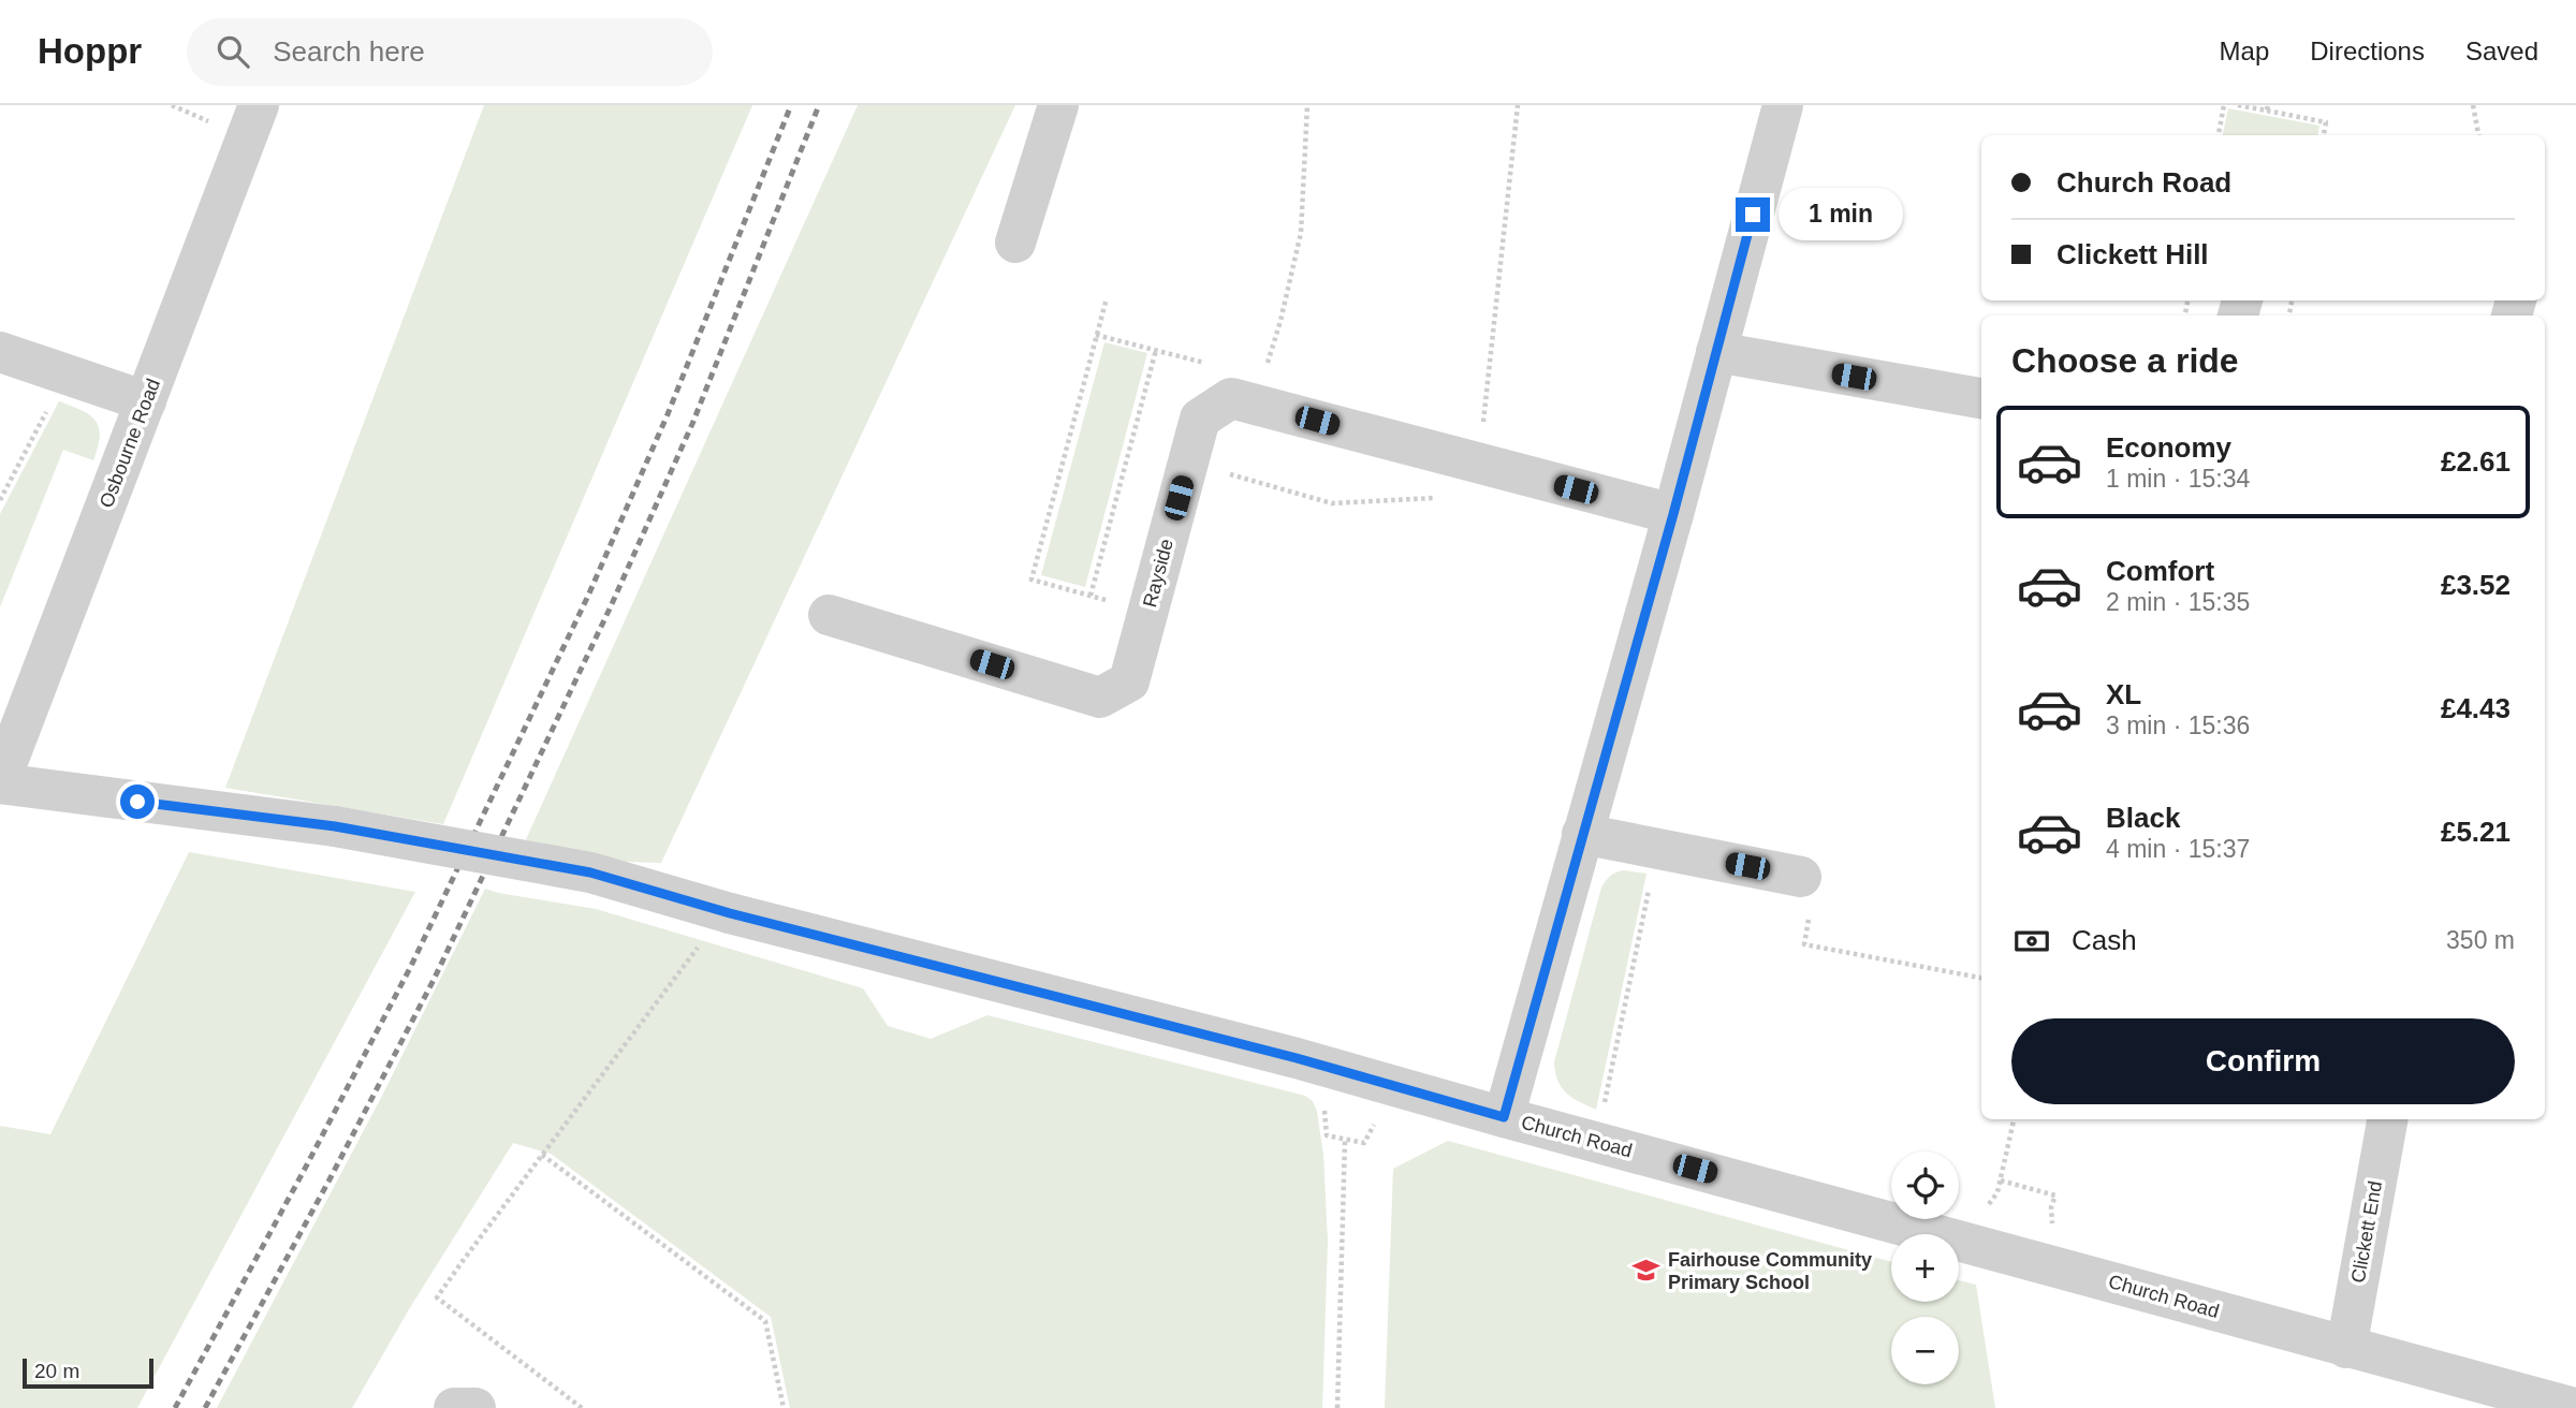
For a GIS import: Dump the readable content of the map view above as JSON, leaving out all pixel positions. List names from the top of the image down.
{
  "streets": {
    "street": [
      "Osbourne Road",
      "Rayside",
      "Church Road",
      "Clickett End"
    ]
  },
  "crossings": [
    ["Osbourne Road", "Church Road"],
    ["Church Road", "Clickett End"]
  ],
  "places": {
    "school or university": ["Fairhouse Community Primary School"]
  },
  "scale_bar": "20 m",
  "page": {
    "header": "Hoppr",
    "search": "Search here",
    "nav": ["Map", "Directions", "Saved"],
    "banner": ["Church Road", "Clickett Hill"],
    "bubble": "1 min",
    "heading": "Choose a ride",
    "list": [
      {
        "name": "Economy",
        "note": "1 min · 15:34",
        "value": "£2.61"
      },
      {
        "name": "Comfort",
        "note": "2 min · 15:35",
        "value": "£3.52"
      },
      {
        "name": "XL",
        "note": "3 min · 15:36",
        "value": "£4.43"
      },
      {
        "name": "Black",
        "note": "4 min · 15:37",
        "value": "£5.21"
      }
    ],
    "pay": ["Cash", "350 m"],
    "buttons": "Confirm",
    "map_buttons": ["+", "−"],
    "scale": "20 m"
  }
}
